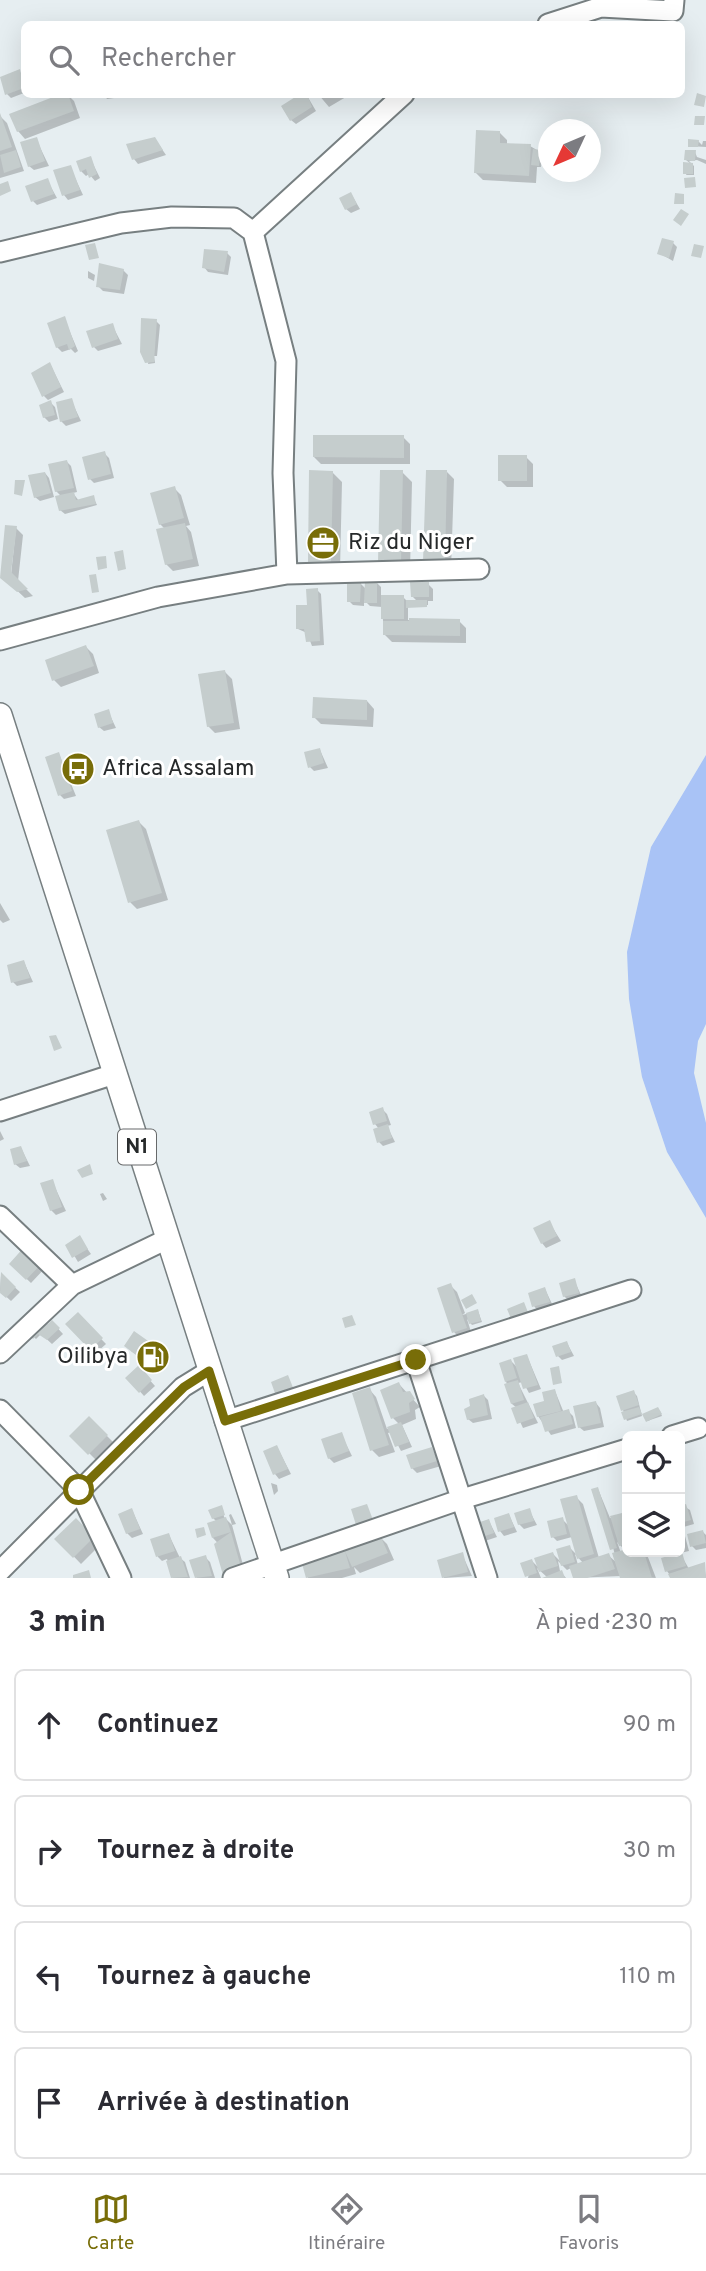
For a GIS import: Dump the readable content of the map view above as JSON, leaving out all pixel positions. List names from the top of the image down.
{
  "streets": {
    "main road": ["N1"]
  },
  "places": {
    "office": ["Riz du Niger"],
    "bus stop": ["Africa Assalam"],
    "fuel station": ["Oilibya"]
  },
  "north": "bottom left",
  "page": {
    "search": "Rechercher",
    "heading": ["3 min", "À pied · 230 m"],
    "list": [
      ["Continuez", "90 m"],
      ["Tournez à droite", "30 m"],
      ["Tournez à gauche", "110 m"],
      "Arrivée à destination"
    ],
    "nav": ["Carte", "Itinéraire", "Favoris"]
  }
}
